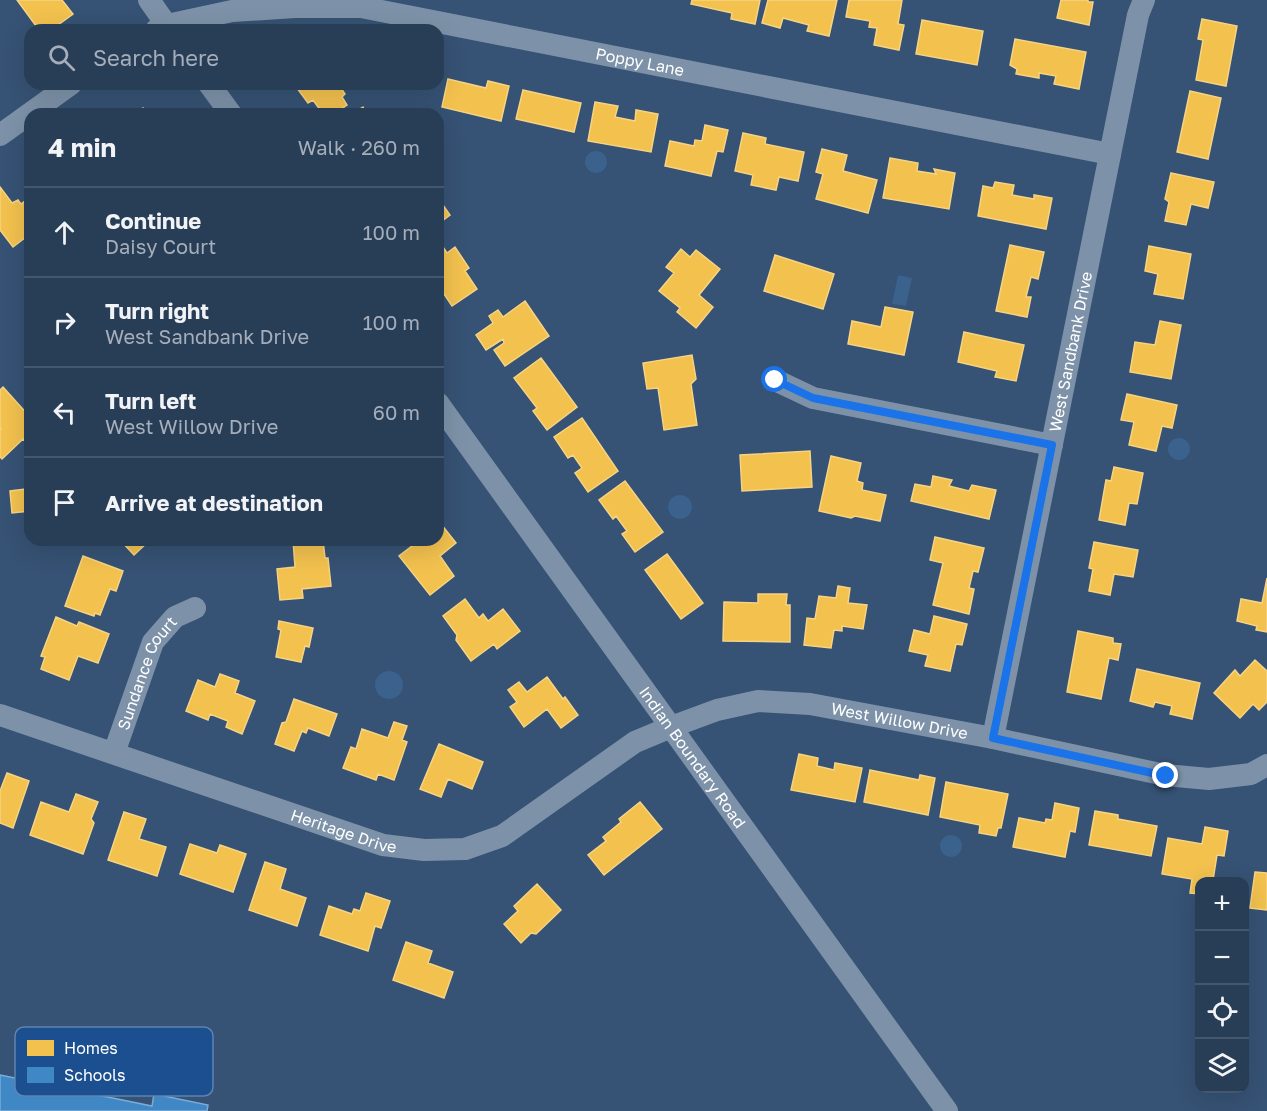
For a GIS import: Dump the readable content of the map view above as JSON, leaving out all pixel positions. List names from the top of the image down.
{
  "streets": {
    "street": [
      "Poppy Lane",
      "West Sandbank Drive",
      "Sundance Court",
      "West Willow Drive",
      "Indian Boundary Road",
      "Heritage Drive"
    ]
  },
  "crossings": [
    ["Poppy Lane", "West Sandbank Drive"],
    ["West Sandbank Drive", "West Willow Drive"],
    ["Sundance Court", "Heritage Drive"],
    ["West Willow Drive", "Indian Boundary Road"],
    ["West Willow Drive", "Heritage Drive"],
    ["Indian Boundary Road", "Heritage Drive"]
  ],
  "legend": ["Homes", "Schools"],
  "page": {
    "search": "Search here",
    "heading": ["4 min", "Walk · 260 m"],
    "list": [
      ["Continue", "Daisy Court", "100 m"],
      ["Turn right", "West Sandbank Drive", "100 m"],
      ["Turn left", "West Willow Drive", "60 m"],
      "Arrive at destination"
    ],
    "map_buttons": ["+", "−"]
  }
}
